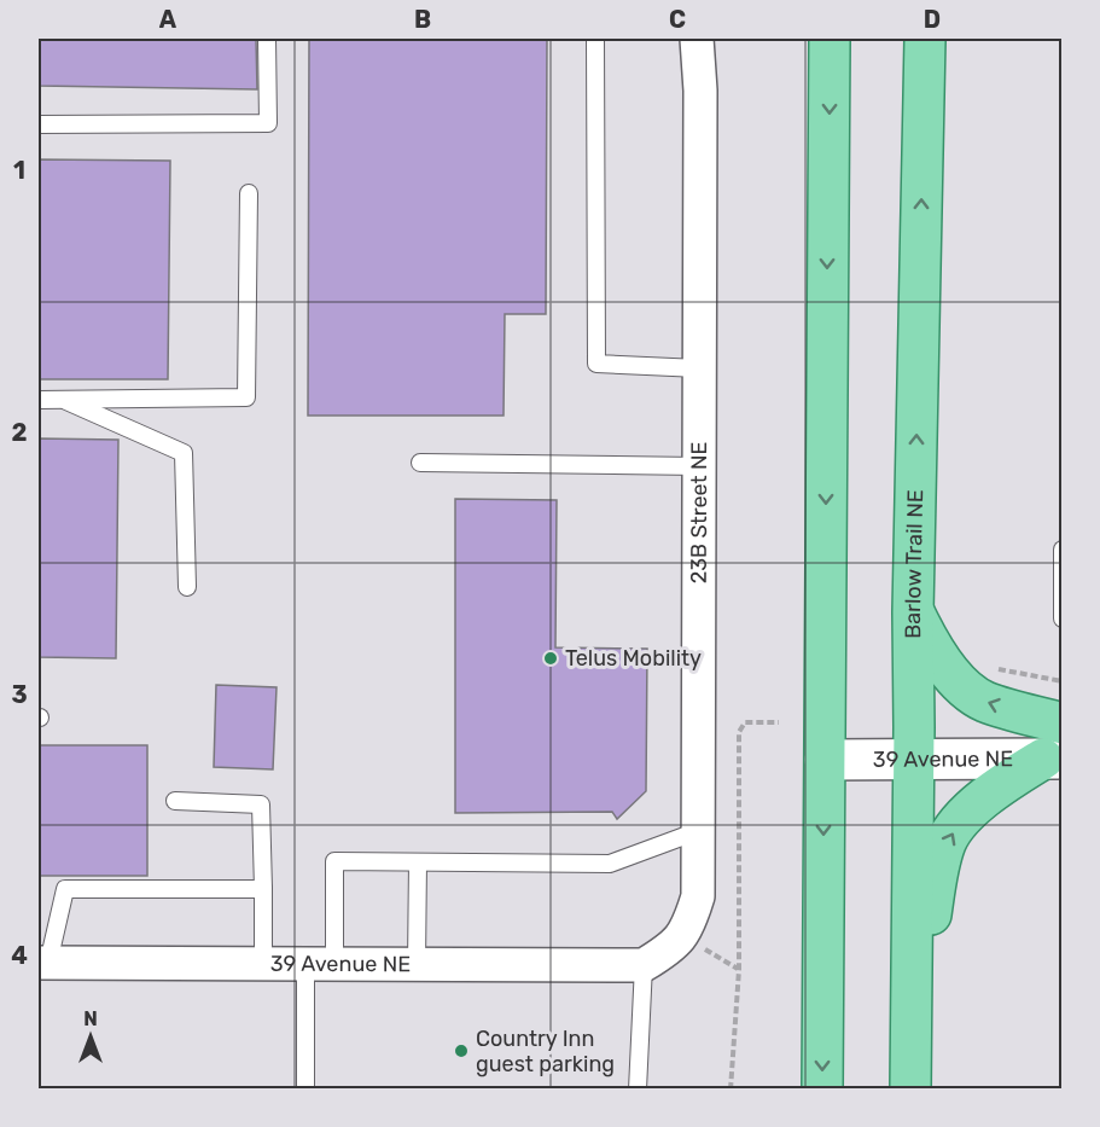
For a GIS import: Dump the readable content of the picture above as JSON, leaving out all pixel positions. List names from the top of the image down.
{
  "streets": {
    "main road": ["Barlow Trail NE"],
    "street": ["23B Street NE", "39 Avenue NE"]
  },
  "crossings": [
    ["23B Street NE", "39 Avenue NE"],
    ["Barlow Trail NE", "39 Avenue NE"]
  ],
  "places": ["Telus Mobility", "Country Inn guest parking"],
  "north": "top",
  "grid": {
    "columns": [
      "A",
      "B",
      "C",
      "D"
    ],
    "rows": [
      "1",
      "2",
      "3",
      "4"
    ]
  }
}
